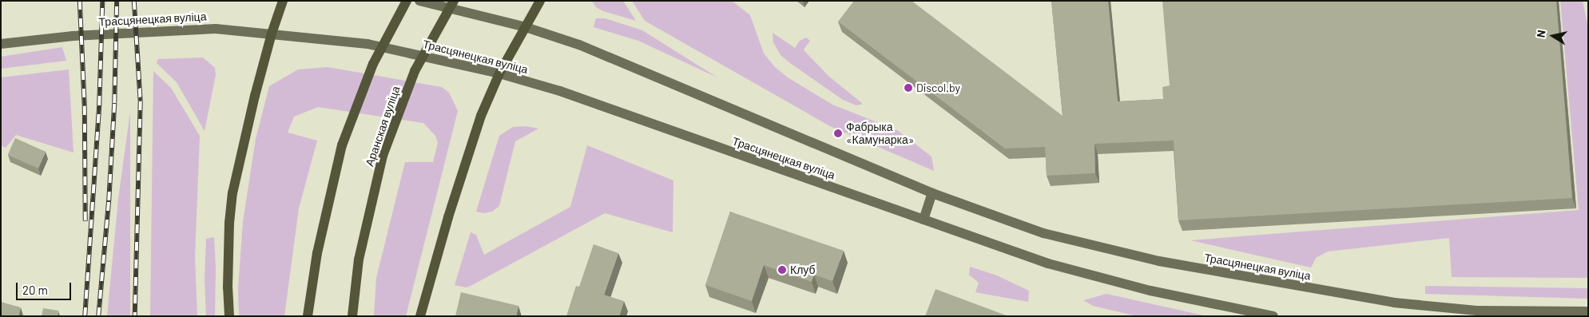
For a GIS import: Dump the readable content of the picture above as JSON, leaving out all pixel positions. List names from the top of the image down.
{
  "streets": {
    "main road": ["Трасцянецкая вуліца", "Аранская вуліца"]
  },
  "places": ["Discol.by", "Фабрыка «Камунарка»", "Клуб"],
  "scale_bar": "20 m",
  "north": "left"
}
